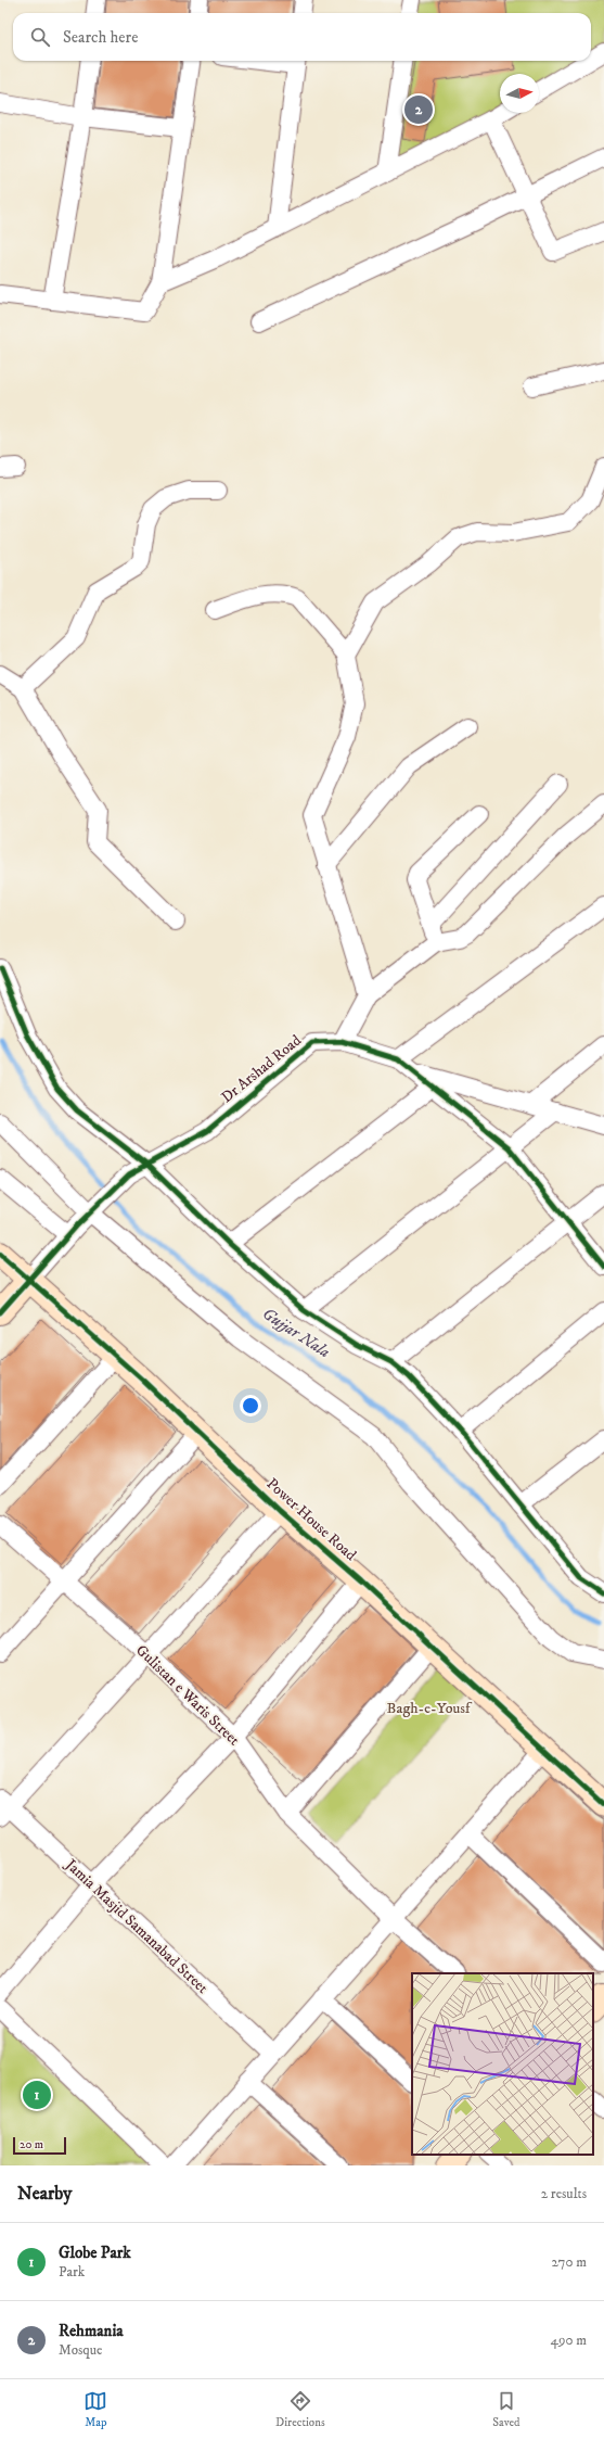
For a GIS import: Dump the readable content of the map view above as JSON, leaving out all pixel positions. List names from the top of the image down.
{
  "streets": {
    "street": [
      "Dr Arshad Road",
      "Power House Road",
      "Gulistan e Waris Street",
      "Jamia Masjid Samanabad Street"
    ]
  },
  "crossings": [
    ["Dr Arshad Road", "Power House Road"]
  ],
  "water": ["Gujjar Nala"],
  "parks": ["Bagh-e-Yousf"],
  "scale_bar": "20 m",
  "north": "right",
  "page": {
    "search": "Search here",
    "pins": ["2", "1"],
    "scale": "20 m",
    "heading": ["Nearby", "2 results"],
    "list": [
      {
        "mark": "1",
        "name": "Globe Park",
        "note": "Park",
        "value": "270 m"
      },
      {
        "mark": "2",
        "name": "Rehmania",
        "note": "Mosque",
        "value": "490 m"
      }
    ],
    "nav": ["Map", "Directions", "Saved"]
  }
}
